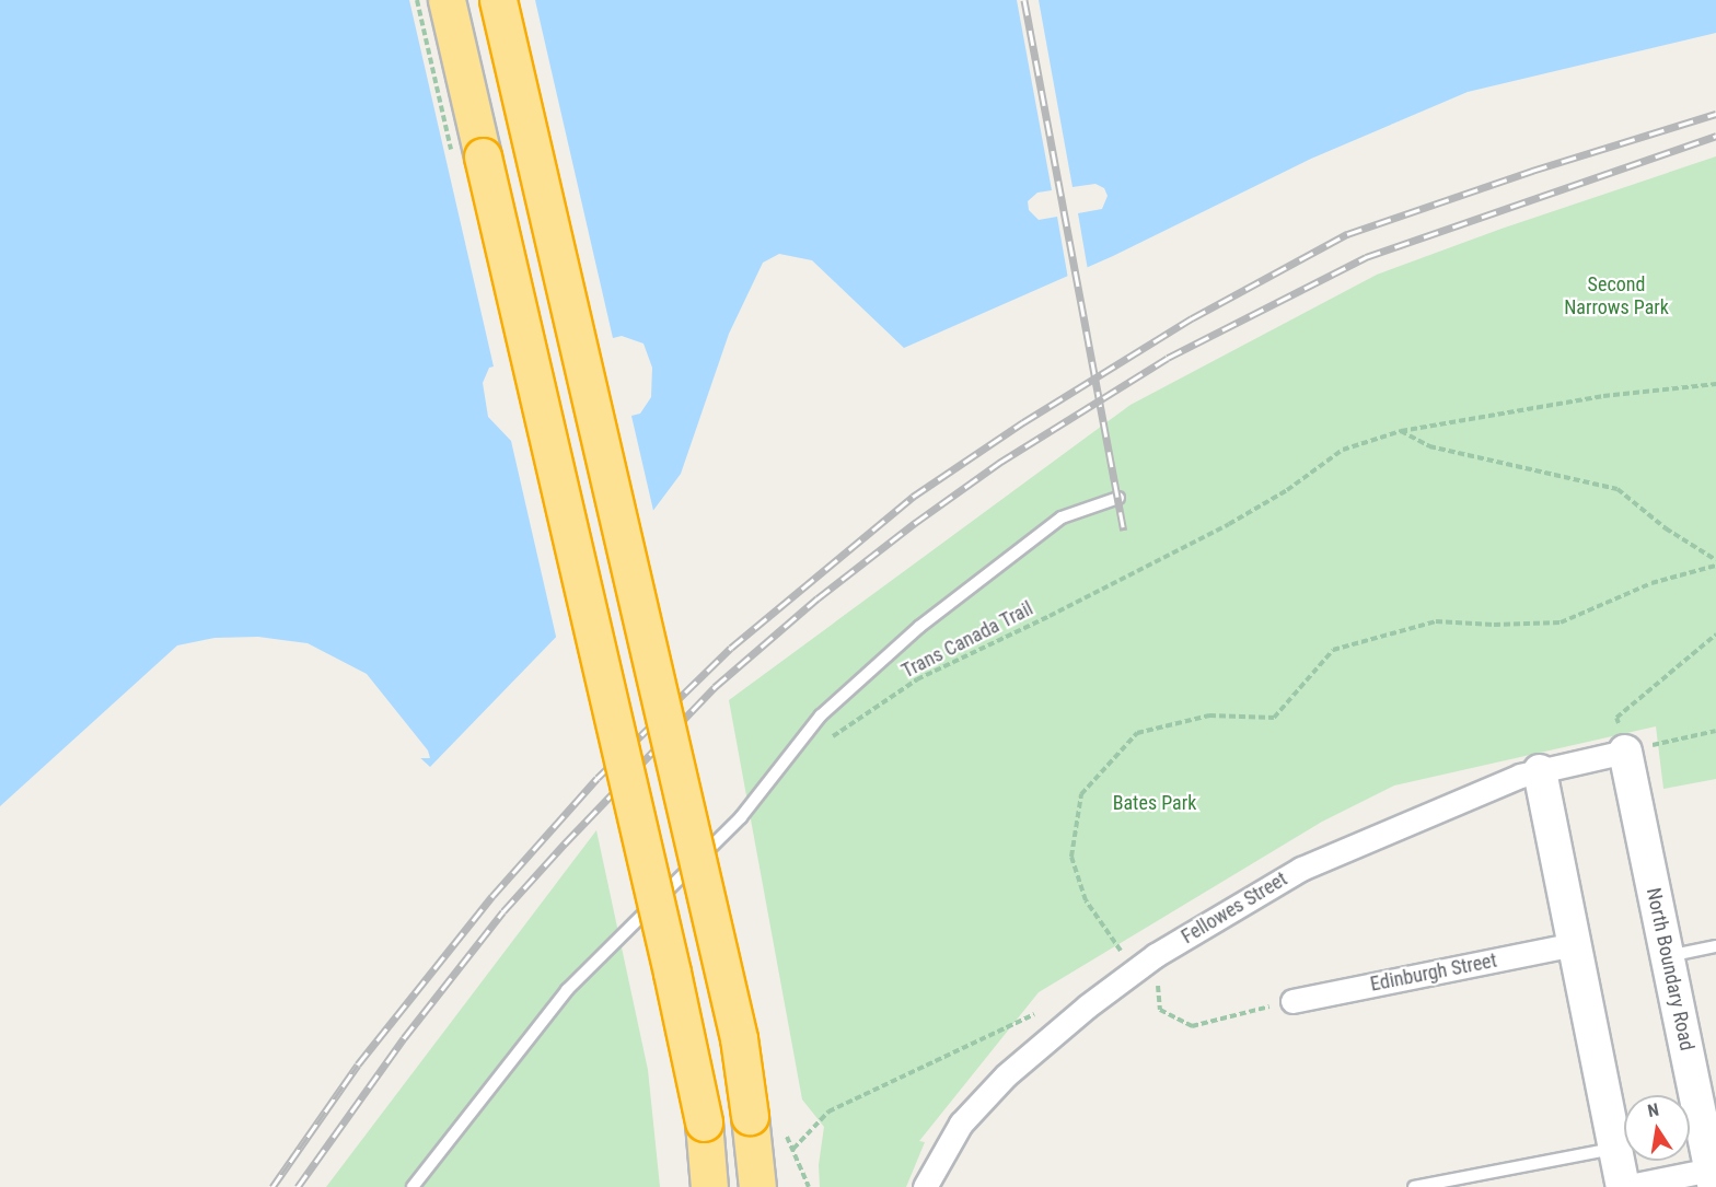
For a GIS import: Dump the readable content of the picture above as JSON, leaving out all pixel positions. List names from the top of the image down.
{
  "streets": {
    "street": ["Fellowes Street", "North Boundary Road", "Edinburgh Street"],
    "path": ["Trans Canada Trail"]
  },
  "crossings": [
    ["Fellowes Street", "North Boundary Road"]
  ],
  "parks": ["Second Narrows Park", "Bates Park"],
  "north": "top"
}
